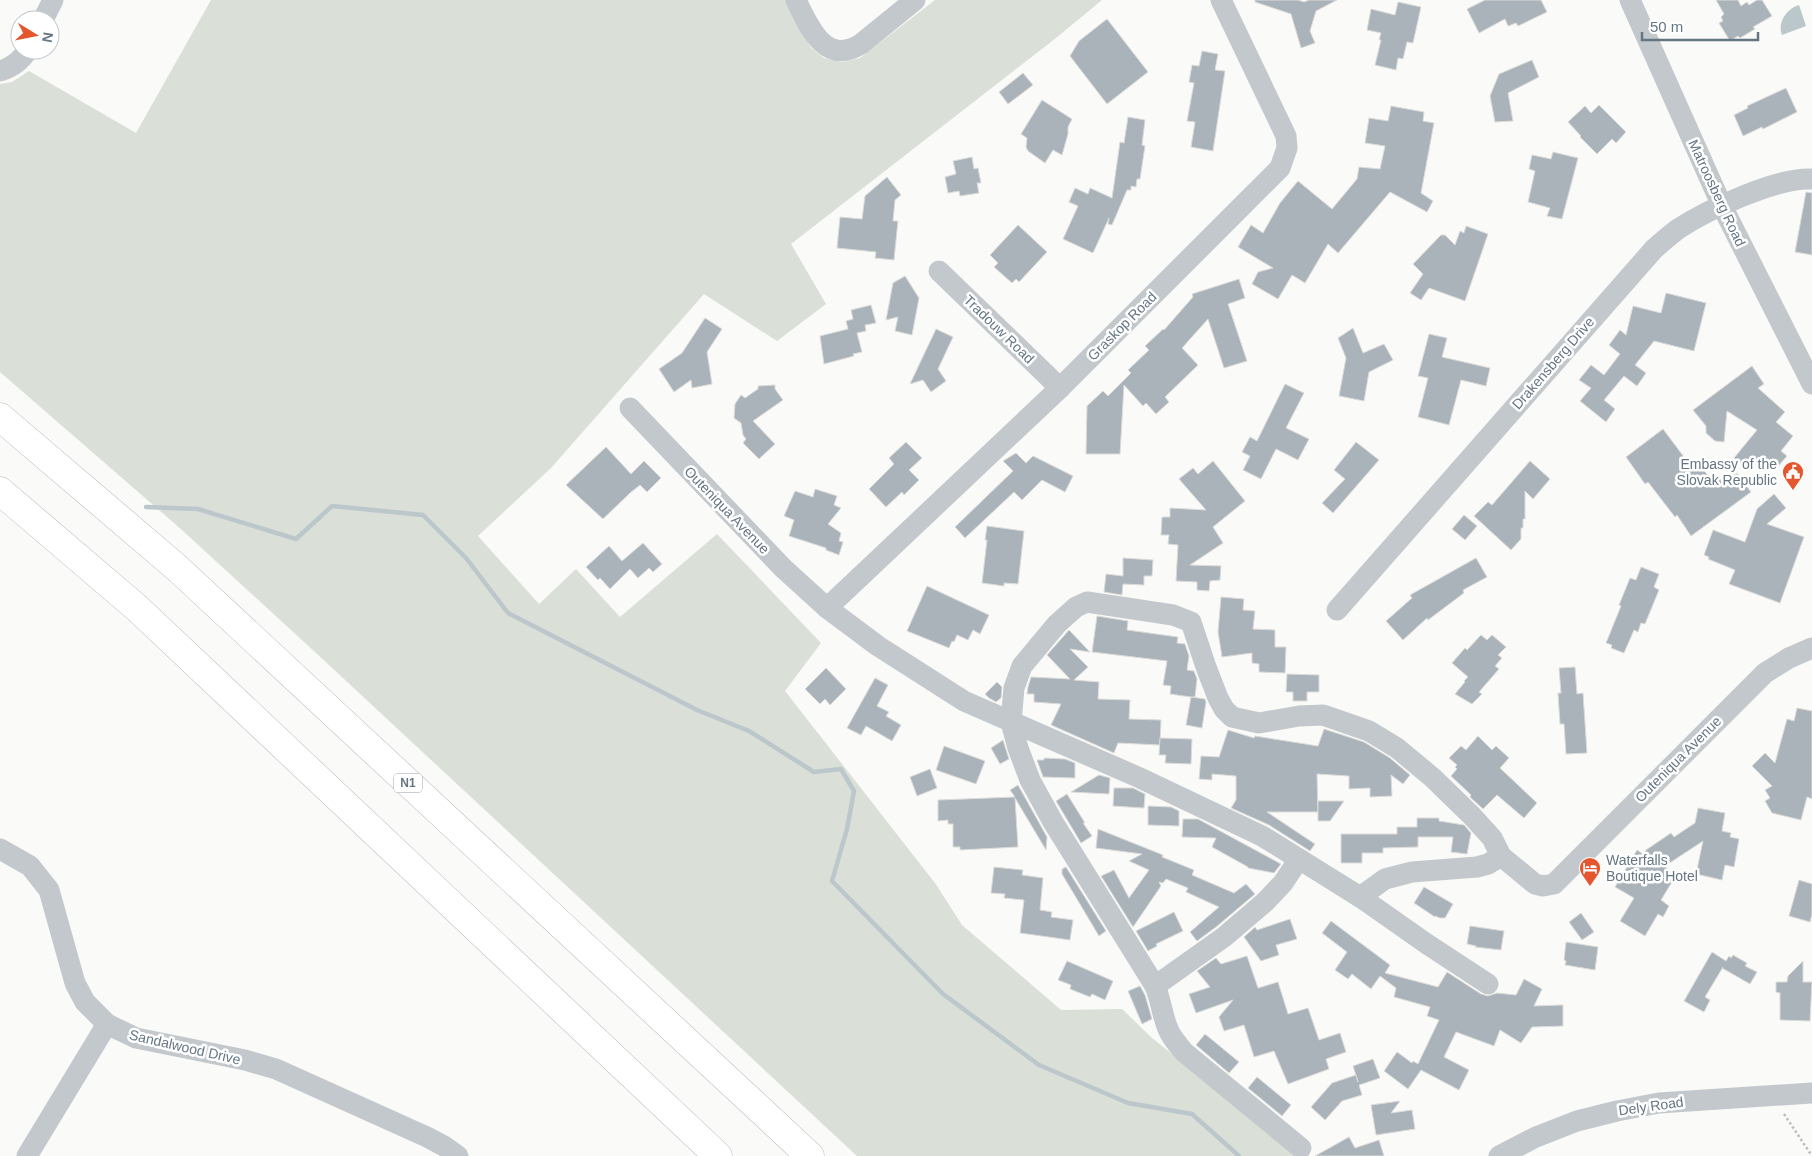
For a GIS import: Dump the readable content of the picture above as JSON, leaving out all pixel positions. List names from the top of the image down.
{
  "streets": {
    "highway": ["N1"],
    "street": [
      "Matroosberg Road",
      "Graskop Road",
      "Tradouw Road",
      "Drakensberg Drive",
      "Outeniqua Avenue",
      "Sandalwood Drive",
      "Dely Road"
    ]
  },
  "crossings": [
    ["Matroosberg Road", "Drakensberg Drive"],
    ["Graskop Road", "Tradouw Road"],
    ["Graskop Road", "Outeniqua Avenue"]
  ],
  "places": {
    "public building": ["Embassy of the Slovak Republic"],
    "hotel": ["Waterfalls Boutique Hotel"]
  },
  "scale_bar": "50 m",
  "north": "right"
}
